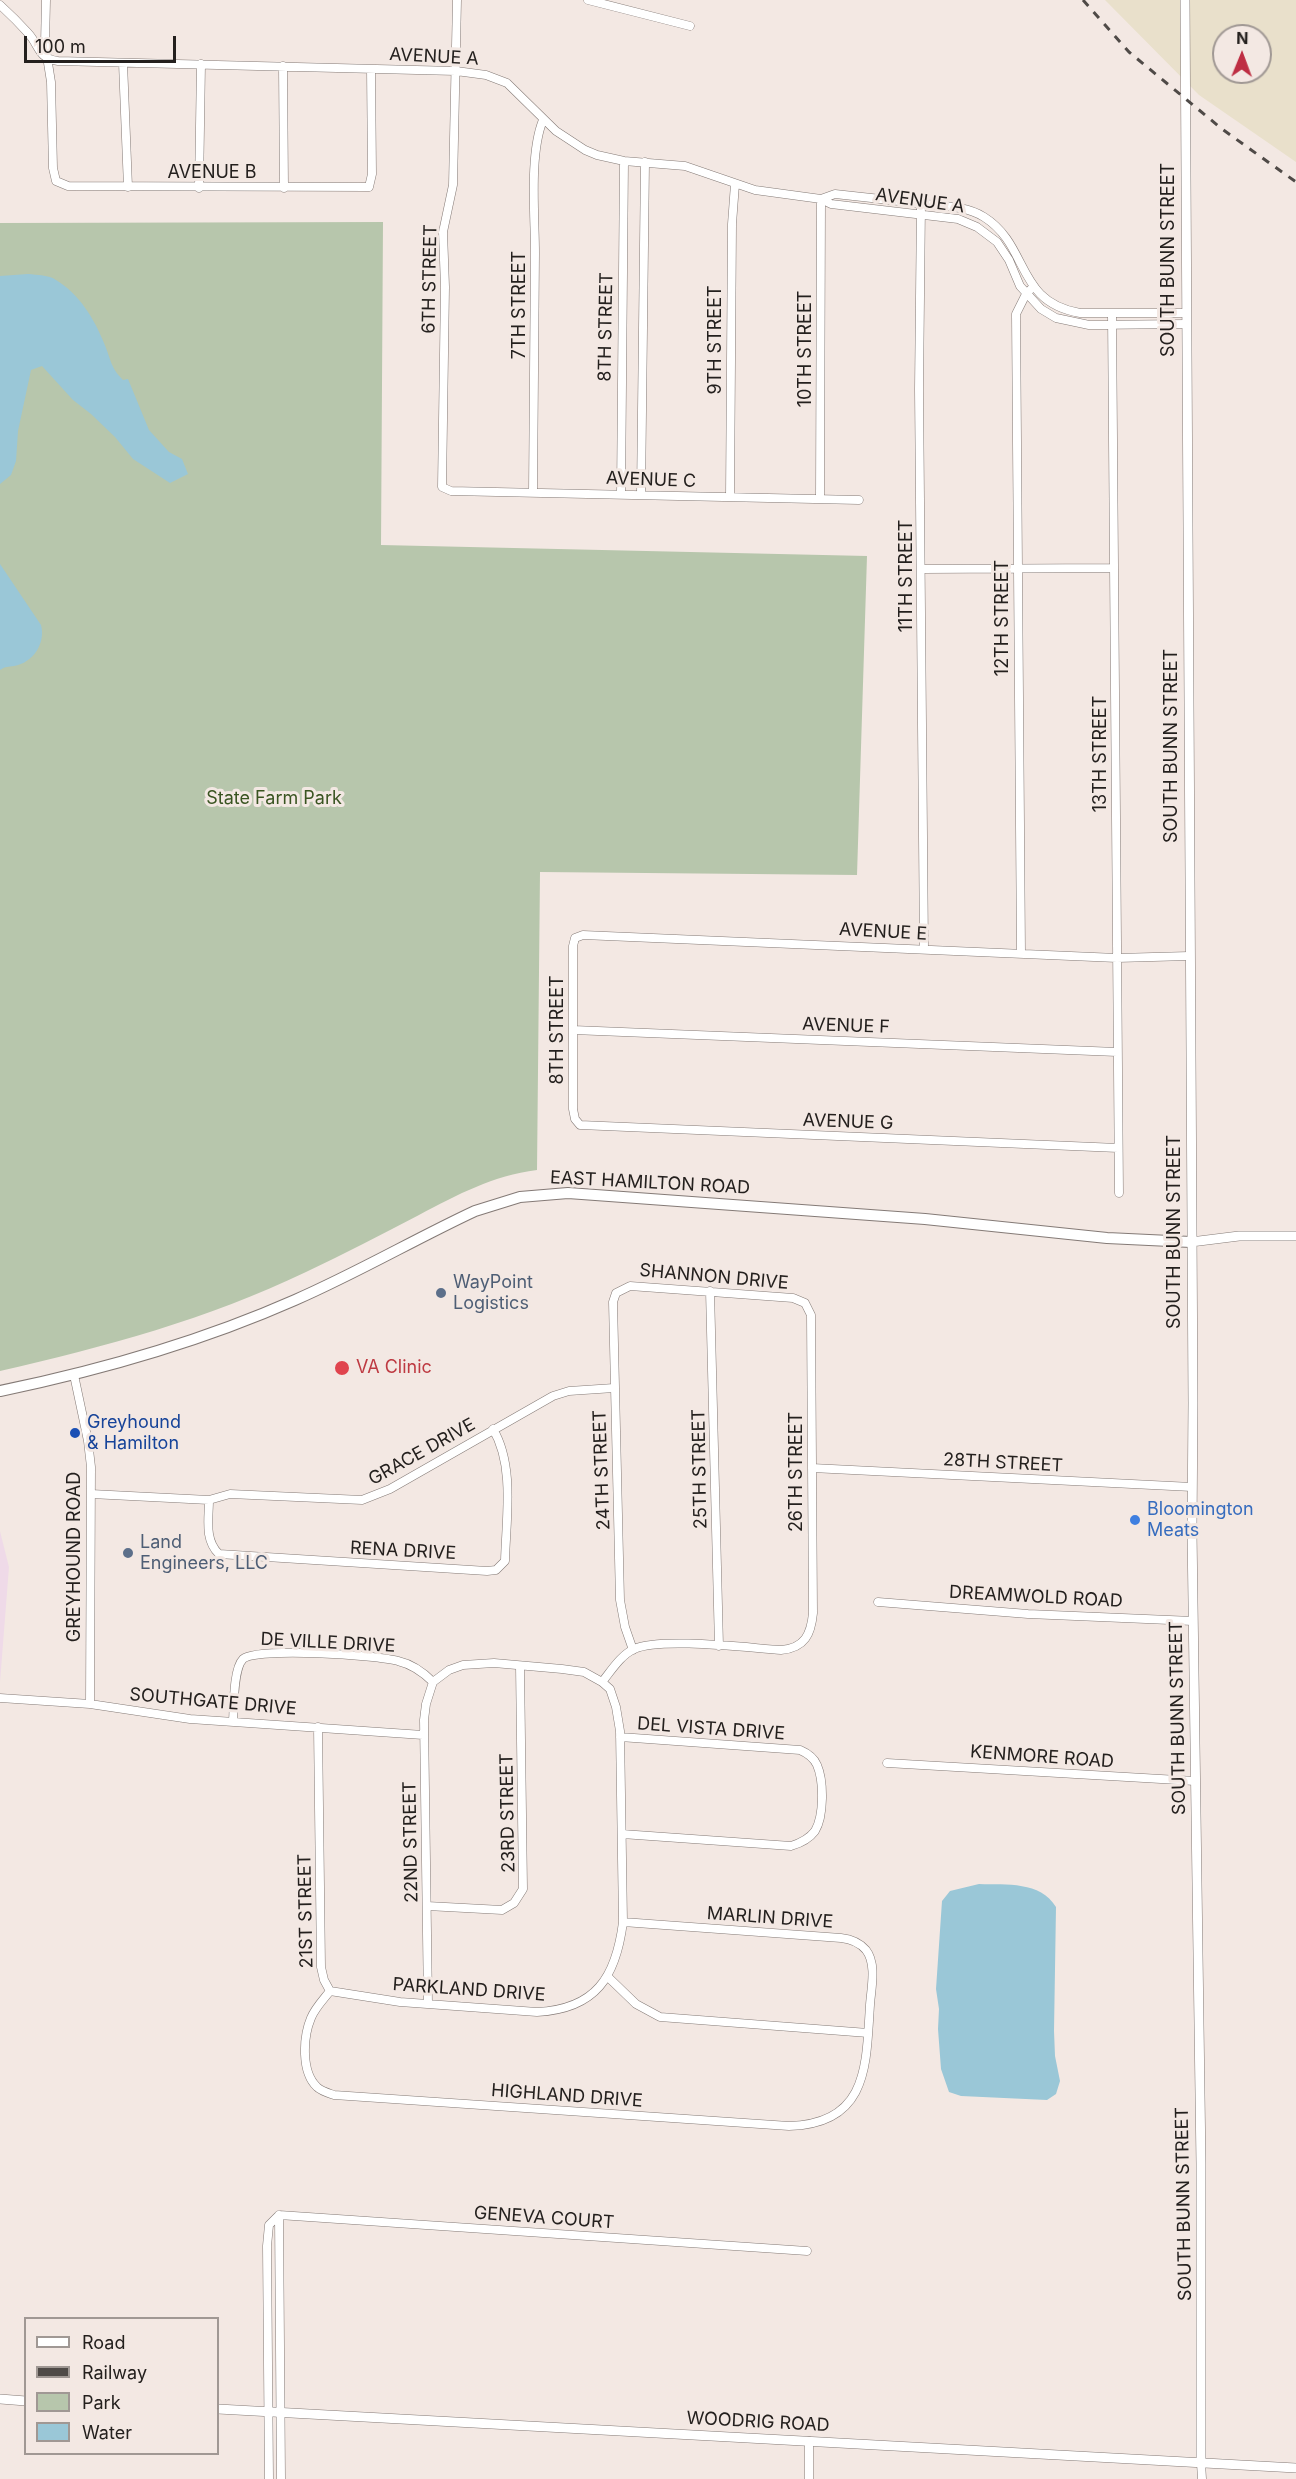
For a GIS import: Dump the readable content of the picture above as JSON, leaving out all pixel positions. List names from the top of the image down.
{
  "streets": {
    "main road": ["EAST HAMILTON ROAD"],
    "street": [
      "AVENUE A",
      "AVENUE B",
      "SOUTH BUNN STREET",
      "6TH STREET",
      "7TH STREET",
      "8TH STREET",
      "9TH STREET",
      "10TH STREET",
      "AVENUE C",
      "11TH STREET",
      "12TH STREET",
      "13TH STREET",
      "AVENUE E",
      "AVENUE F",
      "AVENUE G",
      "SHANNON DRIVE",
      "GRACE DRIVE",
      "28TH STREET",
      "25TH STREET",
      "24TH STREET",
      "26TH STREET",
      "RENA DRIVE",
      "GREYHOUND ROAD",
      "DREAMWOLD ROAD",
      "DE VILLE DRIVE",
      "SOUTHGATE DRIVE",
      "DEL VISTA DRIVE",
      "KENMORE ROAD",
      "23RD STREET",
      "22ND STREET",
      "21ST STREET",
      "MARLIN DRIVE",
      "PARKLAND DRIVE",
      "HIGHLAND DRIVE",
      "GENEVA COURT",
      "WOODRIG ROAD"
    ]
  },
  "crossings": [
    ["AVENUE A", "AVENUE B"],
    ["AVENUE A", "SOUTH BUNN STREET"],
    ["AVENUE A", "6TH STREET"],
    ["AVENUE A", "7TH STREET"],
    ["AVENUE A", "8TH STREET"],
    ["AVENUE A", "9TH STREET"],
    ["AVENUE A", "10TH STREET"],
    ["AVENUE A", "11TH STREET"],
    ["AVENUE A", "12TH STREET"],
    ["AVENUE A", "13TH STREET"],
    ["SOUTH BUNN STREET", "AVENUE E"],
    ["SOUTH BUNN STREET", "EAST HAMILTON ROAD"],
    ["SOUTH BUNN STREET", "28TH STREET"],
    ["SOUTH BUNN STREET", "DREAMWOLD ROAD"],
    ["SOUTH BUNN STREET", "KENMORE ROAD"],
    ["SOUTH BUNN STREET", "WOODRIG ROAD"],
    ["6TH STREET", "AVENUE C"],
    ["7TH STREET", "AVENUE C"],
    ["8TH STREET", "AVENUE C"],
    ["8TH STREET", "AVENUE E"],
    ["8TH STREET", "AVENUE F"],
    ["8TH STREET", "AVENUE G"],
    ["9TH STREET", "AVENUE C"],
    ["10TH STREET", "AVENUE C"],
    ["11TH STREET", "AVENUE E"],
    ["12TH STREET", "AVENUE E"],
    ["13TH STREET", "AVENUE E"],
    ["13TH STREET", "AVENUE F"],
    ["13TH STREET", "AVENUE G"],
    ["EAST HAMILTON ROAD", "GREYHOUND ROAD"],
    ["SHANNON DRIVE", "25TH STREET"],
    ["SHANNON DRIVE", "24TH STREET"],
    ["SHANNON DRIVE", "26TH STREET"],
    ["GRACE DRIVE", "24TH STREET"],
    ["GRACE DRIVE", "RENA DRIVE"],
    ["GRACE DRIVE", "GREYHOUND ROAD"],
    ["28TH STREET", "26TH STREET"],
    ["25TH STREET", "26TH STREET"],
    ["GREYHOUND ROAD", "SOUTHGATE DRIVE"],
    ["DE VILLE DRIVE", "SOUTHGATE DRIVE"],
    ["DE VILLE DRIVE", "22ND STREET"],
    ["SOUTHGATE DRIVE", "22ND STREET"],
    ["SOUTHGATE DRIVE", "21ST STREET"],
    ["23RD STREET", "22ND STREET"],
    ["22ND STREET", "PARKLAND DRIVE"],
    ["21ST STREET", "PARKLAND DRIVE"],
    ["21ST STREET", "HIGHLAND DRIVE"],
    ["MARLIN DRIVE", "HIGHLAND DRIVE"]
  ],
  "parks": ["State Farm Park"],
  "places": [
    "WayPoint Logistics",
    "VA Clinic",
    "Greyhound & Hamilton",
    "Bloomington Meats",
    "Land Engineers, LLC"
  ],
  "legend": [
    "Road",
    "Railway",
    "Park",
    "Water"
  ],
  "scale_bar": "100 m",
  "north": "top"
}
